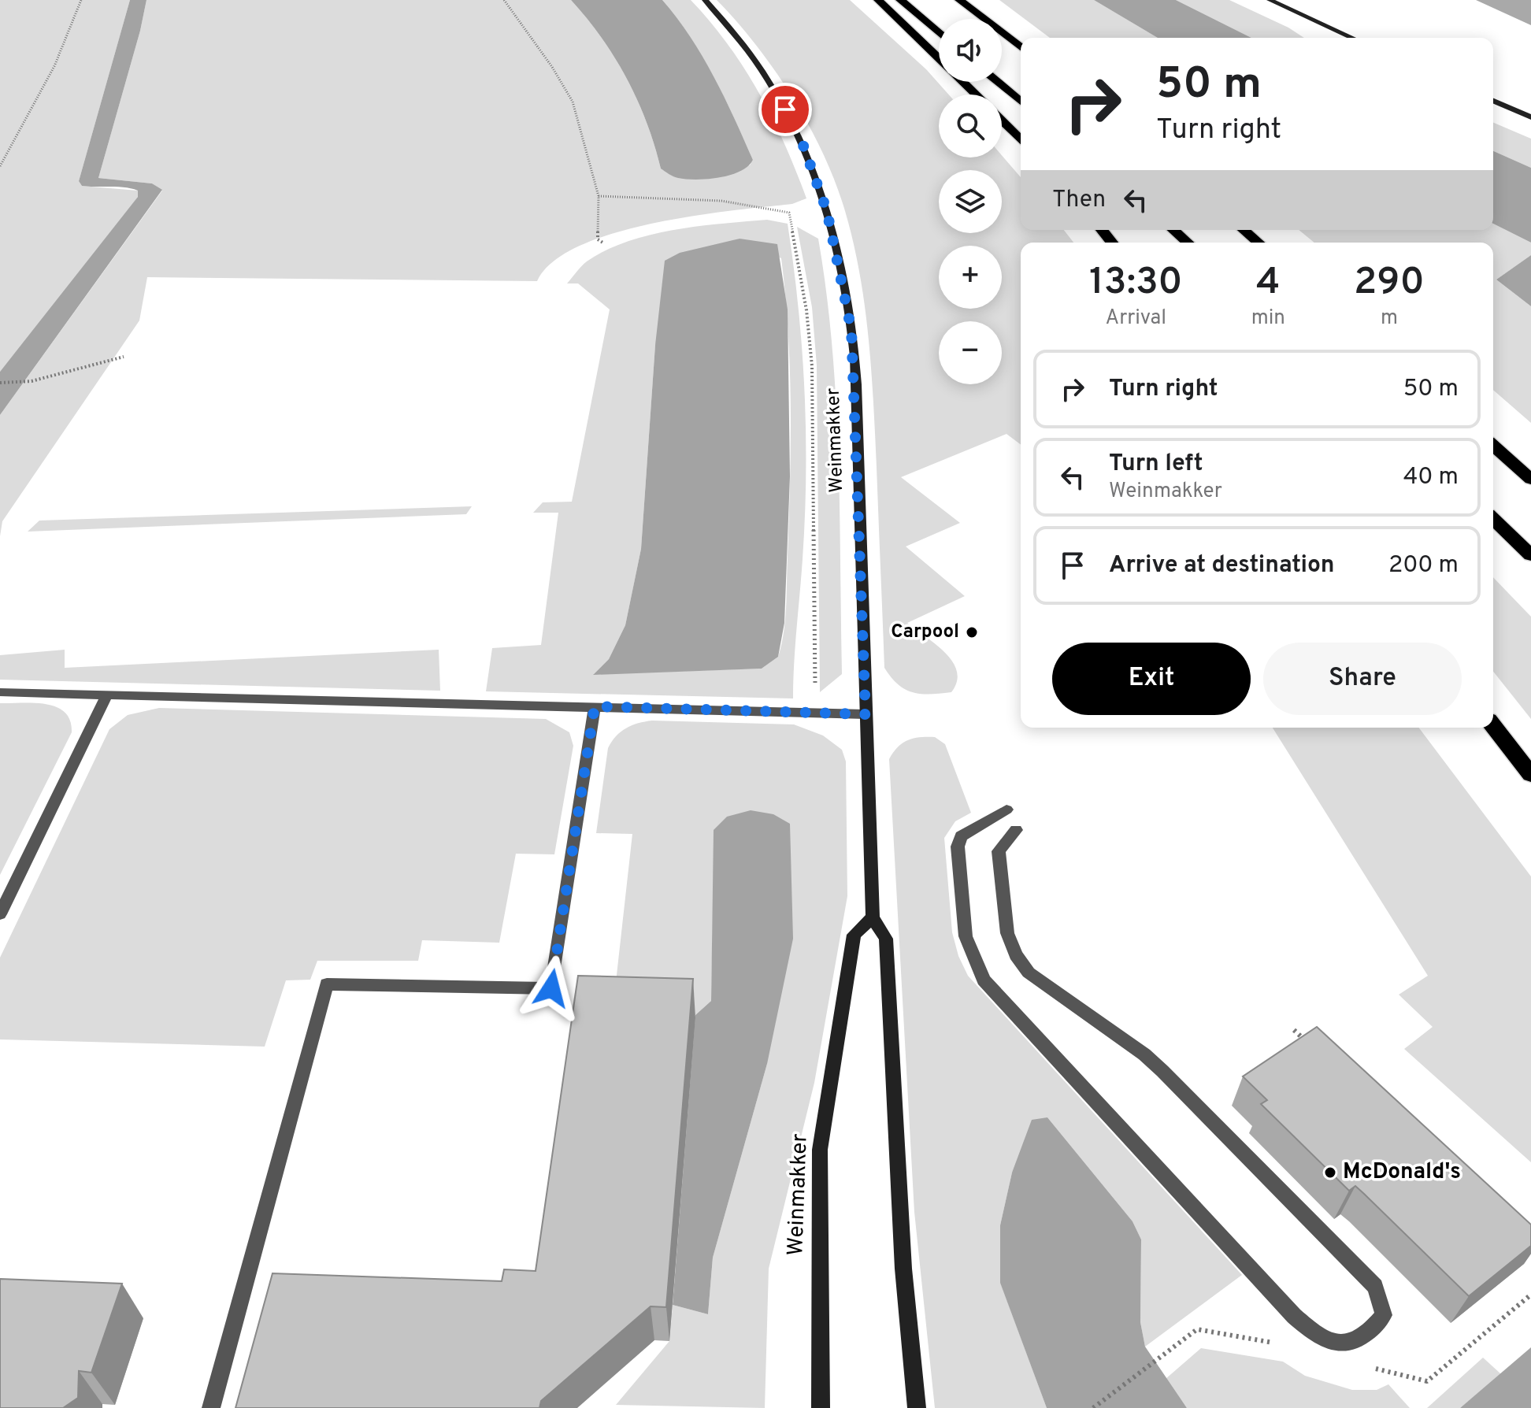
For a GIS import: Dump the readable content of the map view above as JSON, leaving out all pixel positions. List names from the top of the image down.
{
  "streets": {
    "main road": ["Weinmakker"]
  },
  "places": ["Carpool", "McDonald's"],
  "page": {
    "map_buttons": ["+", "−"],
    "turn": ["50 m", "Turn right"],
    "then": "Then",
    "eta": [
      "13:30",
      "Arrival",
      "4",
      "min",
      "290",
      "m"
    ],
    "list": [
      {
        "name": "Turn right",
        "value": "50 m"
      },
      {
        "name": "Turn left",
        "note": "Weinmakker",
        "value": "40 m"
      },
      {
        "name": "Arrive at destination",
        "value": "200 m"
      }
    ],
    "buttons": ["Exit", "Share"]
  }
}
